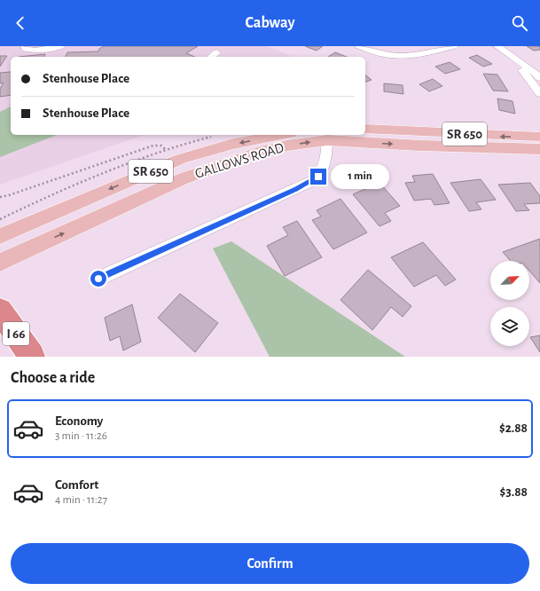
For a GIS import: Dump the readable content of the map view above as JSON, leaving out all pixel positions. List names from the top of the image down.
{
  "streets": {
    "highway": ["I 66"],
    "main road": ["SR 650", "GALLOWS ROAD"]
  },
  "north": "top right",
  "page": {
    "header": "Cabway",
    "banner": ["Stenhouse Place", "Stenhouse Place"],
    "bubble": "1 min",
    "heading": "Choose a ride",
    "list": [
      {
        "name": "Economy",
        "note": "3 min · 11:26",
        "value": "$2.88"
      },
      {
        "name": "Comfort",
        "note": "4 min · 11:27",
        "value": "$3.88"
      }
    ],
    "buttons": "Confirm"
  }
}
